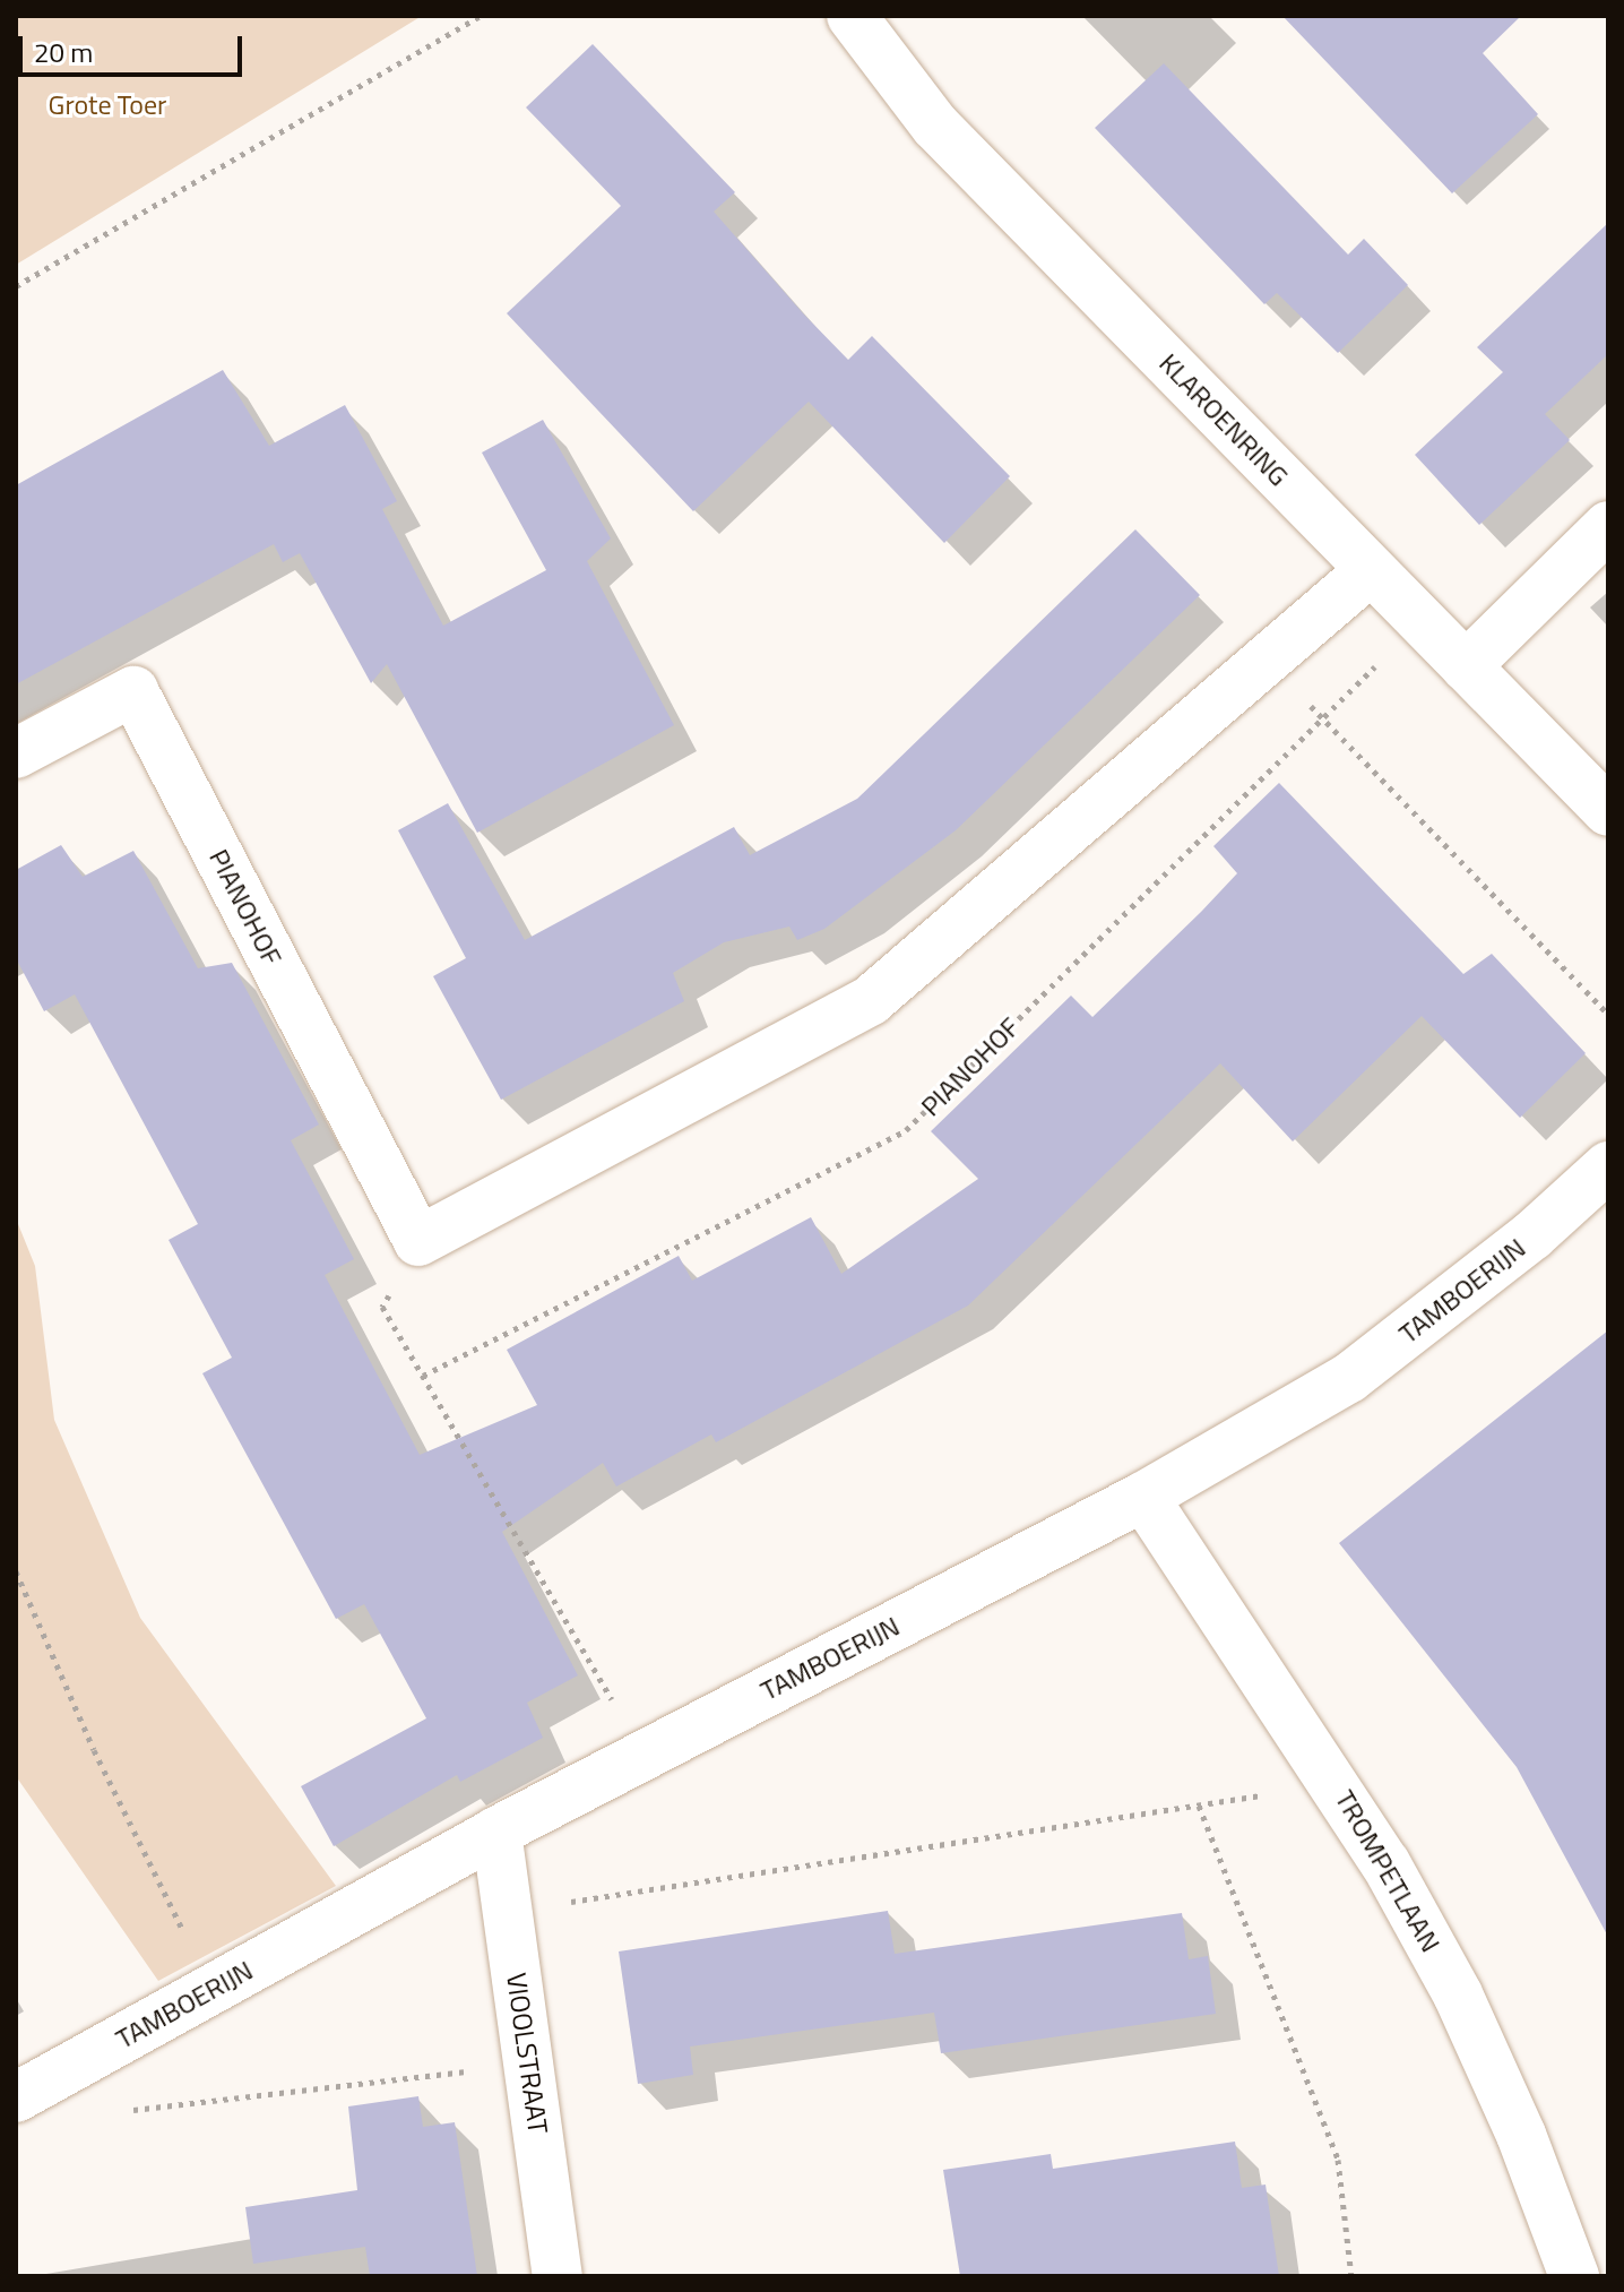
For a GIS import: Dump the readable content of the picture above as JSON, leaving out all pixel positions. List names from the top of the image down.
{
  "streets": {
    "street": [
      "KLAROENRING",
      "PIANOHOF",
      "TAMBOERIJN",
      "TROMPETLAAN",
      "VIOOLSTRAAT"
    ]
  },
  "crossings": [
    ["KLAROENRING", "PIANOHOF"],
    ["TAMBOERIJN", "TROMPETLAAN"],
    ["TAMBOERIJN", "VIOOLSTRAAT"]
  ],
  "parks": ["Grote Toer"],
  "scale_bar": "20 m"
}
